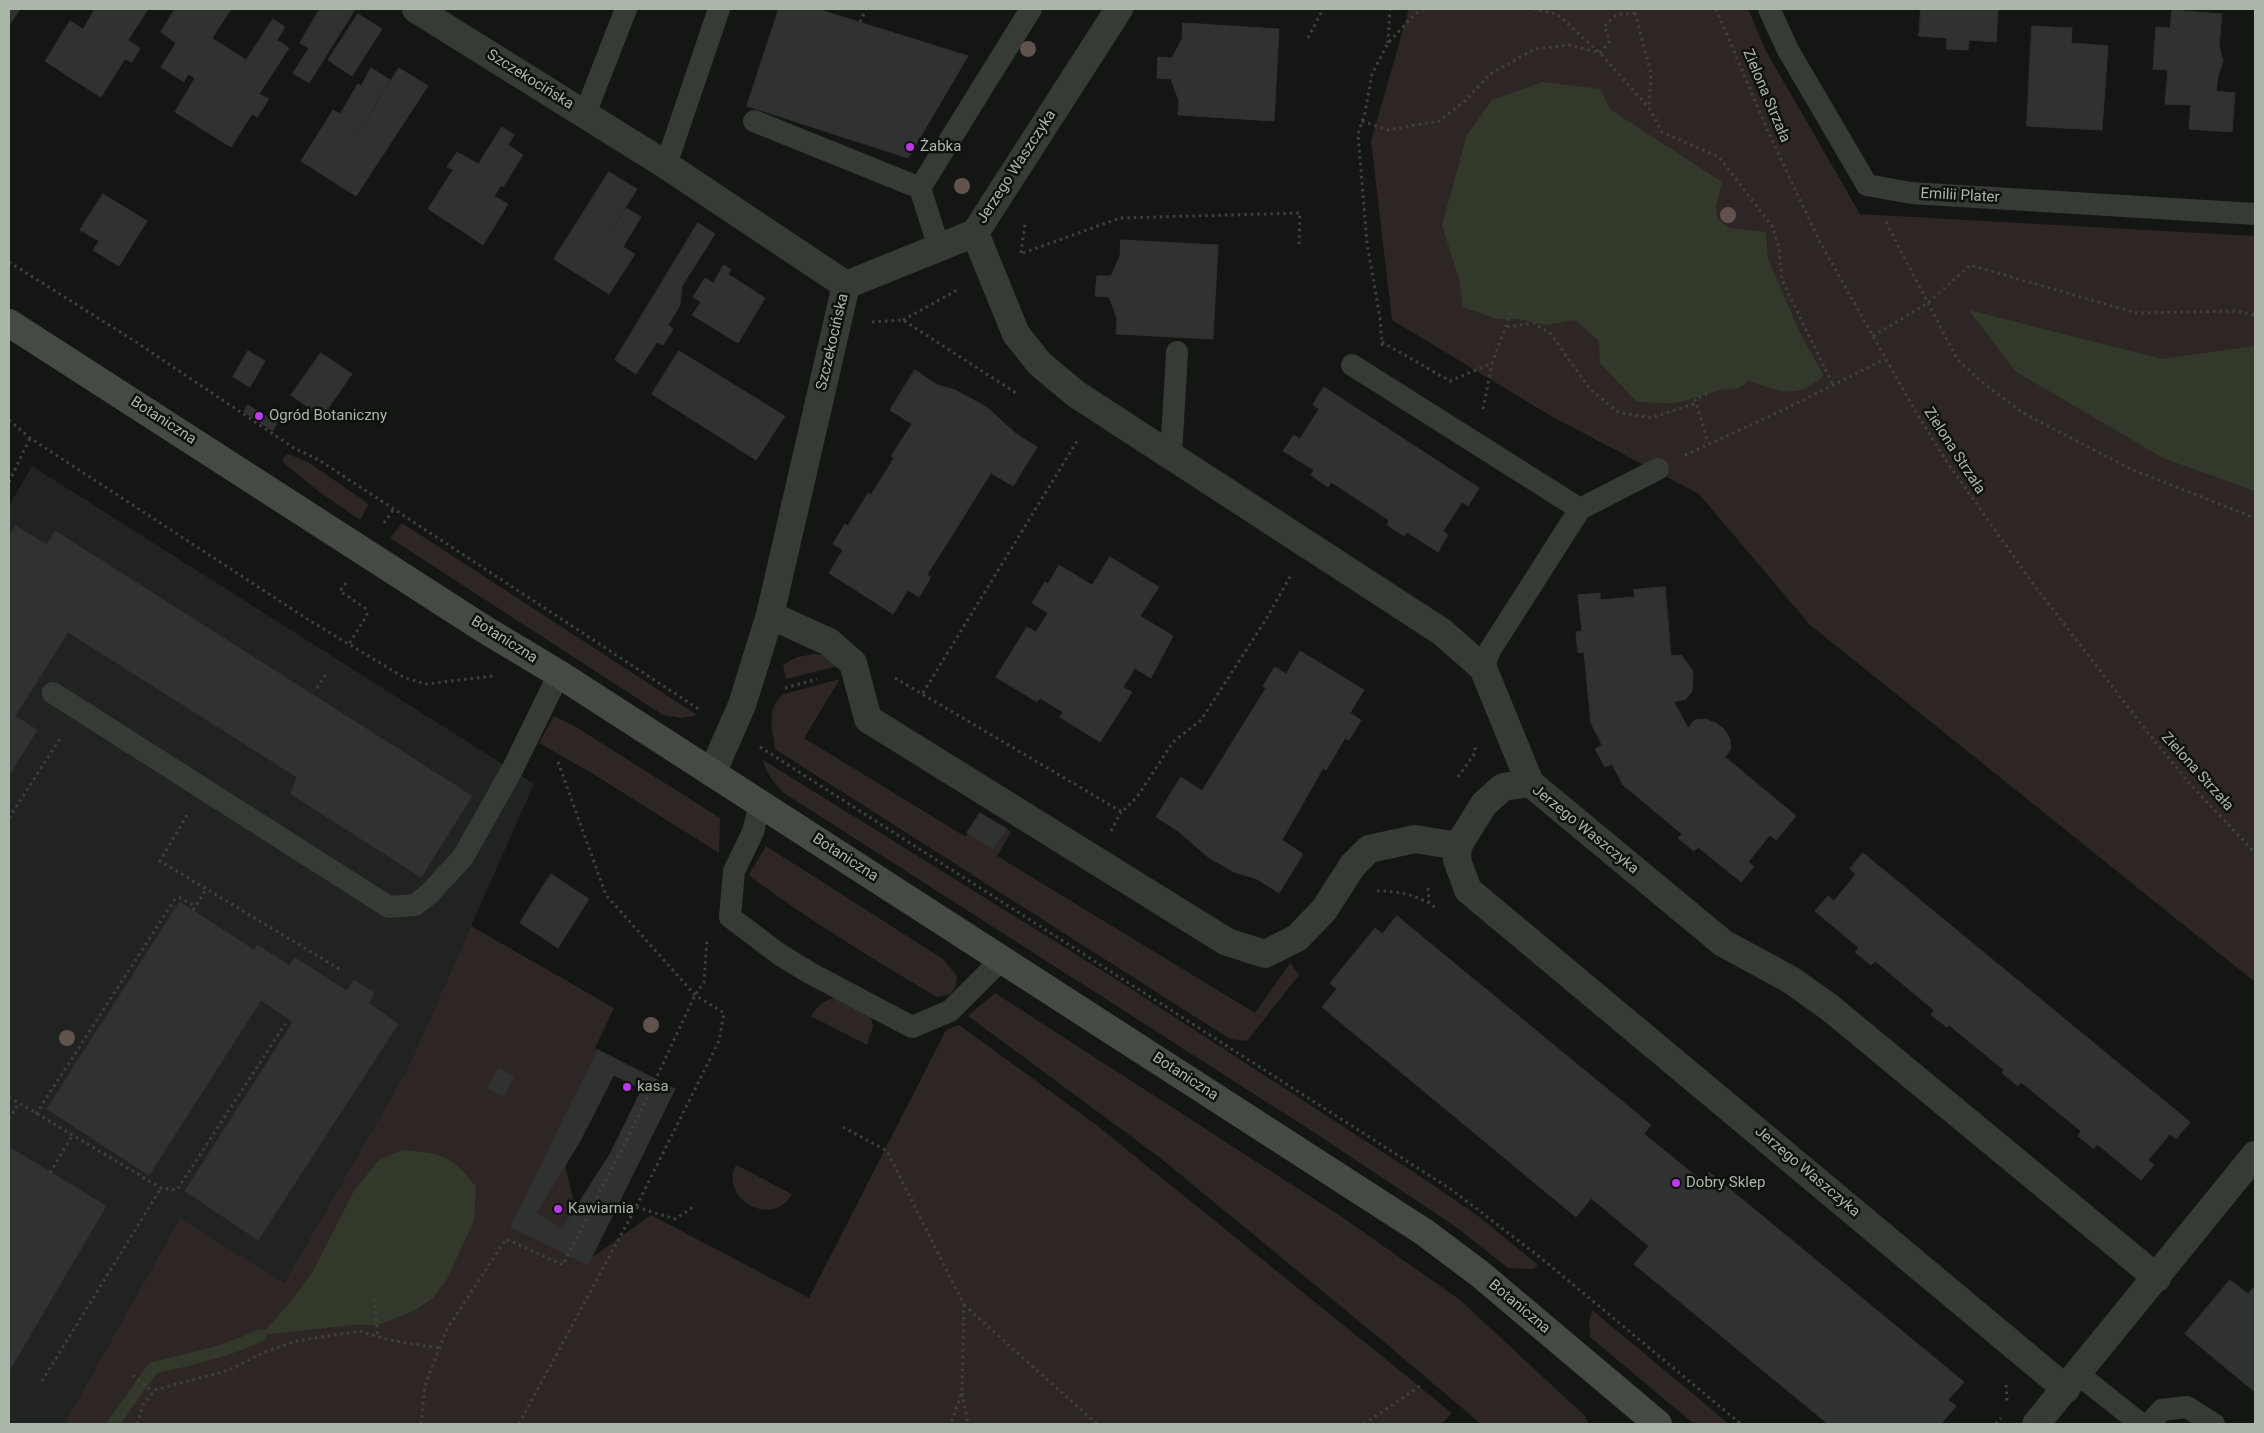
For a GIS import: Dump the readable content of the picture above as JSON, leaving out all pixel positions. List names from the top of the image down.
{
  "streets": {
    "main road": ["Botaniczna"],
    "street": ["Szczekocińska", "Jerzego Waszczyka"],
    "lane": ["Emilii Plater"],
    "path": ["Zielona Strzała"]
  },
  "crossings": [
    ["Szczekocińska", "Jerzego Waszczyka"],
    ["Szczekocińska", "Botaniczna"]
  ],
  "places": [
    "Żabka",
    "Ogród Botaniczny",
    "kasa",
    "Dobry Sklep",
    "Kawiarnia"
  ]
}
